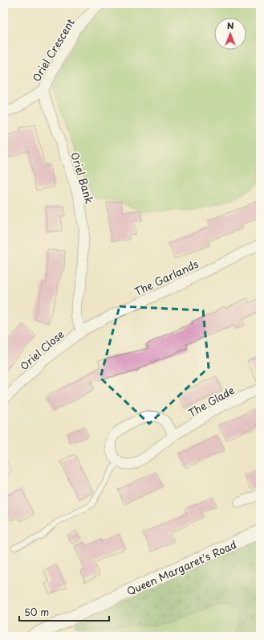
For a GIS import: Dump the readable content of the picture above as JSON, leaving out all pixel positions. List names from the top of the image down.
{
  "streets": {
    "main road": ["Queen Margaret's Road"],
    "street": [
      "Oriel Crescent",
      "Oriel Bank",
      "The Garlands",
      "Oriel Close",
      "The Glade"
    ]
  },
  "crossings": [
    ["Oriel Crescent", "Oriel Bank"],
    ["Oriel Bank", "The Garlands"],
    ["Oriel Bank", "Oriel Close"],
    ["The Garlands", "Oriel Close"]
  ],
  "scale_bar": "50 m",
  "north": "top"
}
